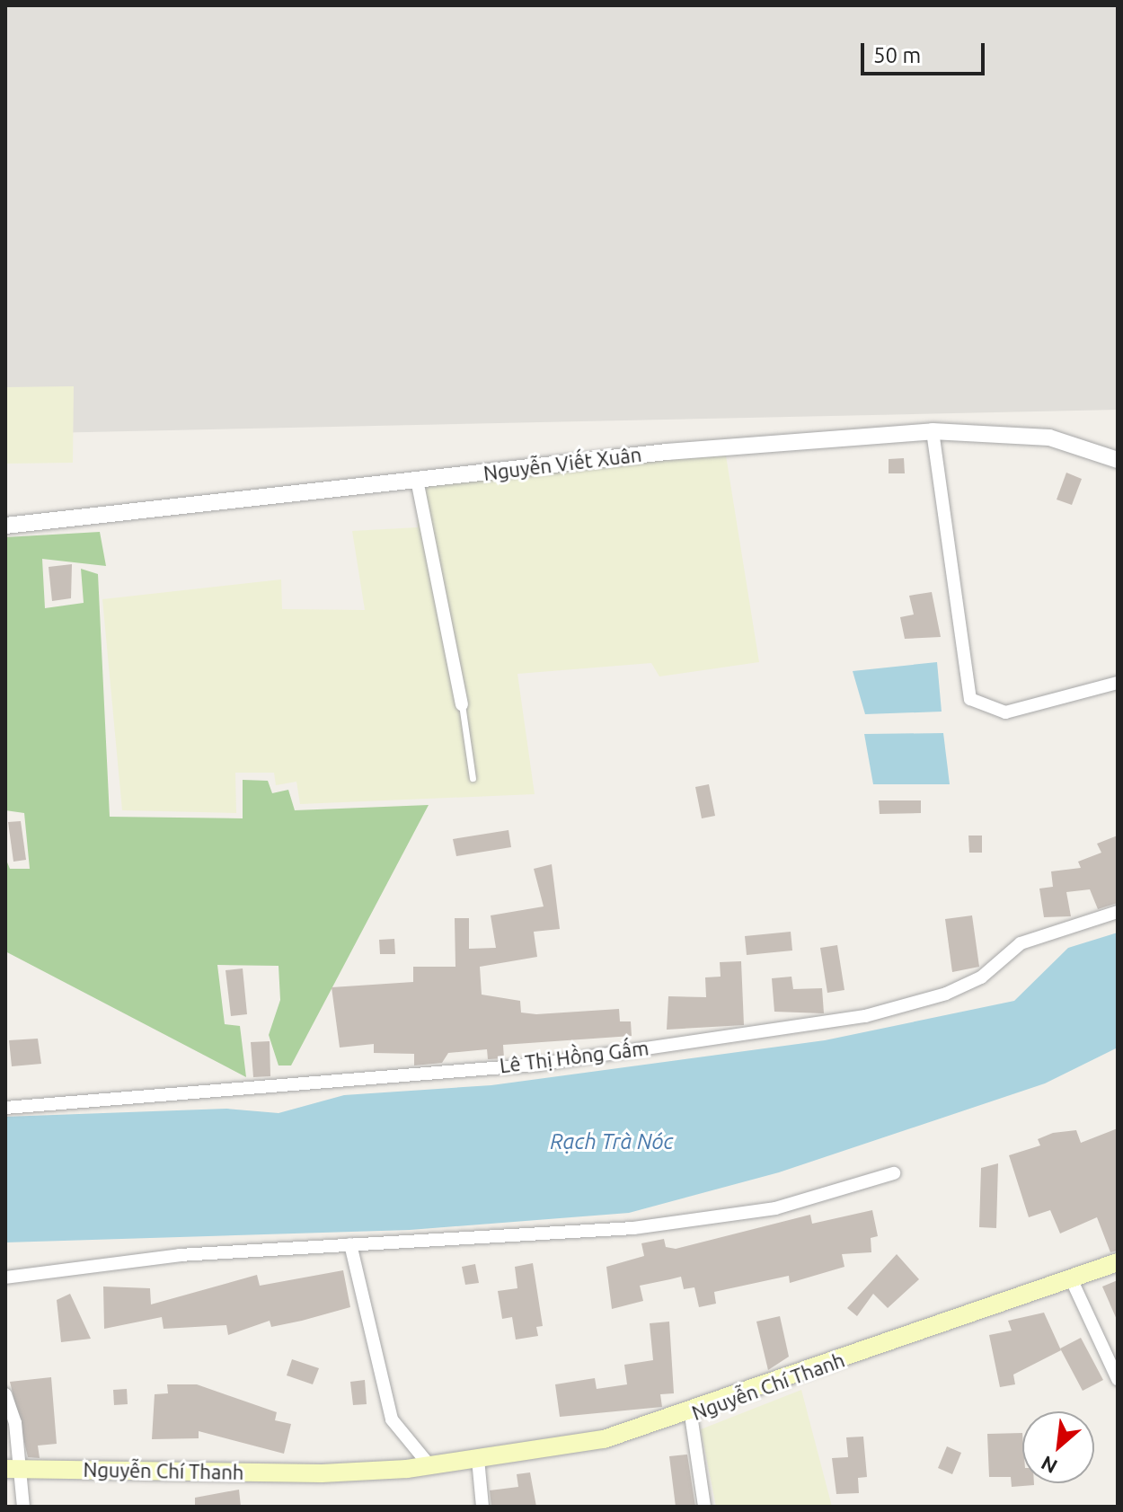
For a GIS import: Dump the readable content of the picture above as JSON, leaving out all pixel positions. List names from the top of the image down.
{
  "streets": {
    "main road": ["Nguyễn Chí Thanh"],
    "street": ["Nguyễn Viết Xuân", "Lê Thị Hồng Gấm"]
  },
  "water": ["Rạch Trà Nóc"],
  "scale_bar": "50 m",
  "north": "bottom left"
}
